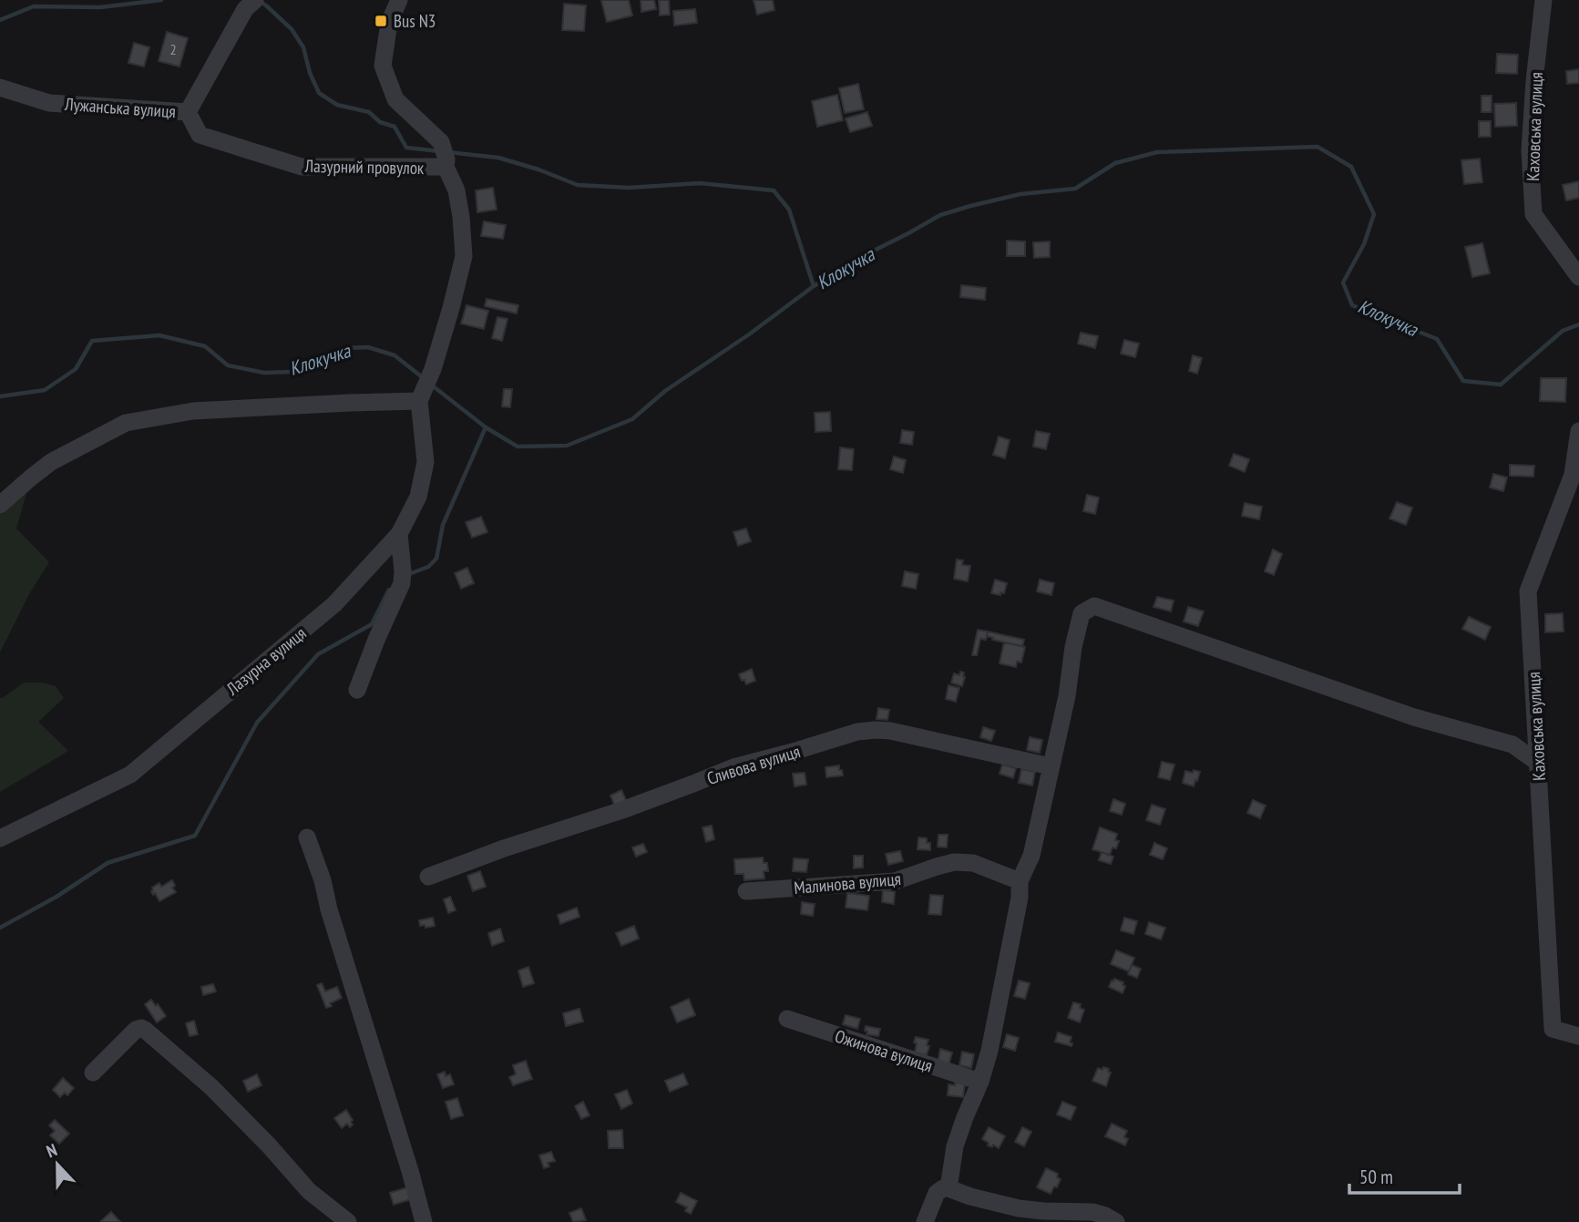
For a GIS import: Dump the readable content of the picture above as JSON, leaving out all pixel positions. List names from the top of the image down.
{
  "streets": {
    "street": [
      "Лужанська вулиця",
      "Каховська вулиця",
      "Лазурний провулок",
      "Лазурна вулиця",
      "Сливова вулиця",
      "Малинова вулиця",
      "Ожинова вулиця"
    ]
  },
  "crossings": [
    ["Лужанська вулиця", "Лазурний провулок"]
  ],
  "water": ["Клокучка"],
  "places": {
    "transit": ["Bus N3"]
  },
  "house_numbers": ["2"],
  "scale_bar": "50 m",
  "north": "top"
}
